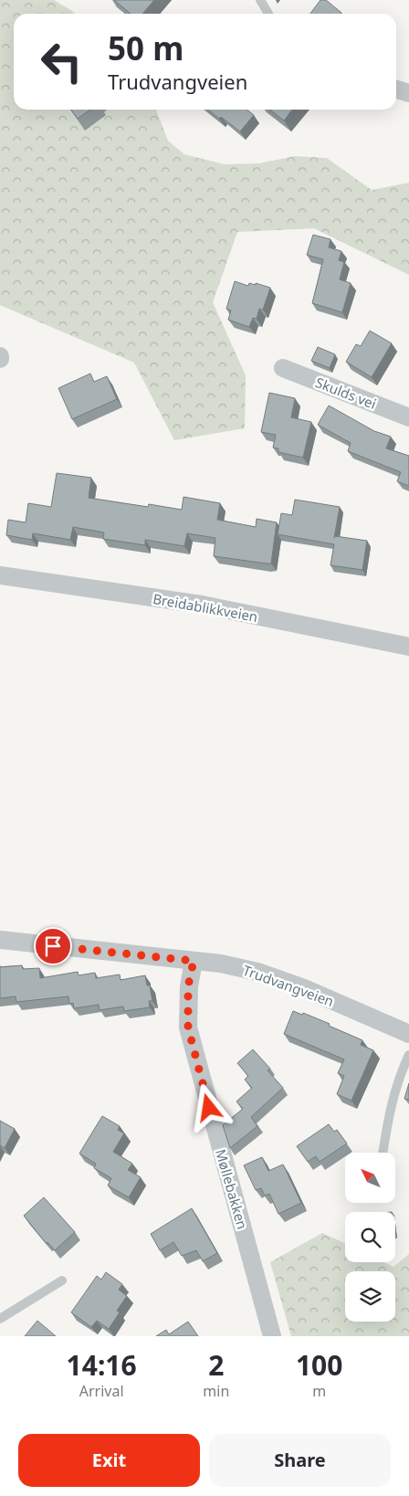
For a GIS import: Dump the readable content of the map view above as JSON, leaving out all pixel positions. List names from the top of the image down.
{
  "streets": {
    "street": [
      "Skulds vei",
      "Breidablikkveien",
      "Trudvangveien",
      "Møllebakken"
    ]
  },
  "crossings": [
    ["Trudvangveien", "Møllebakken"]
  ],
  "north": "top left",
  "page": {
    "turn": ["50 m", "Trudvangveien"],
    "eta": [
      "14:16",
      "Arrival",
      "2",
      "min",
      "100",
      "m"
    ],
    "buttons": ["Exit", "Share"]
  }
}
